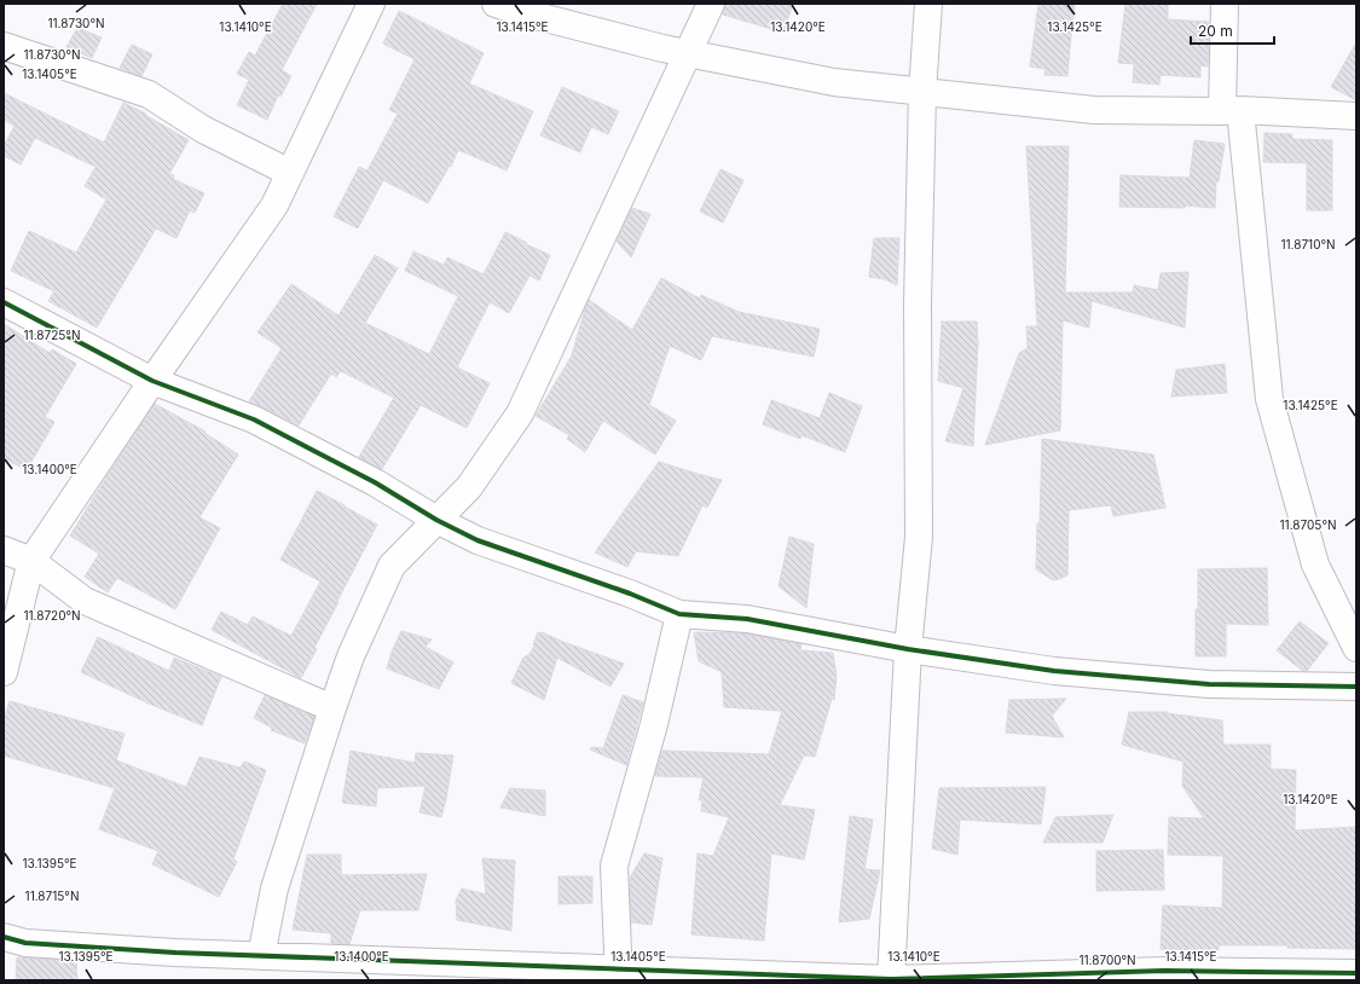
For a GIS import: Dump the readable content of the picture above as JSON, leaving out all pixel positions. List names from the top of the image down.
{
  "scale_bar": "20 m",
  "coordinates": [
    "11.8730°N",
    "13.1410°E",
    "13.1415°E",
    "13.1420°E",
    "13.1425°E",
    "13.1405°E",
    "11.8710°N",
    "11.8725°N",
    "13.1400°E",
    "11.8705°N",
    "11.8720°N",
    "13.1395°E",
    "11.8715°N",
    "11.8700°N"
  ]
}
